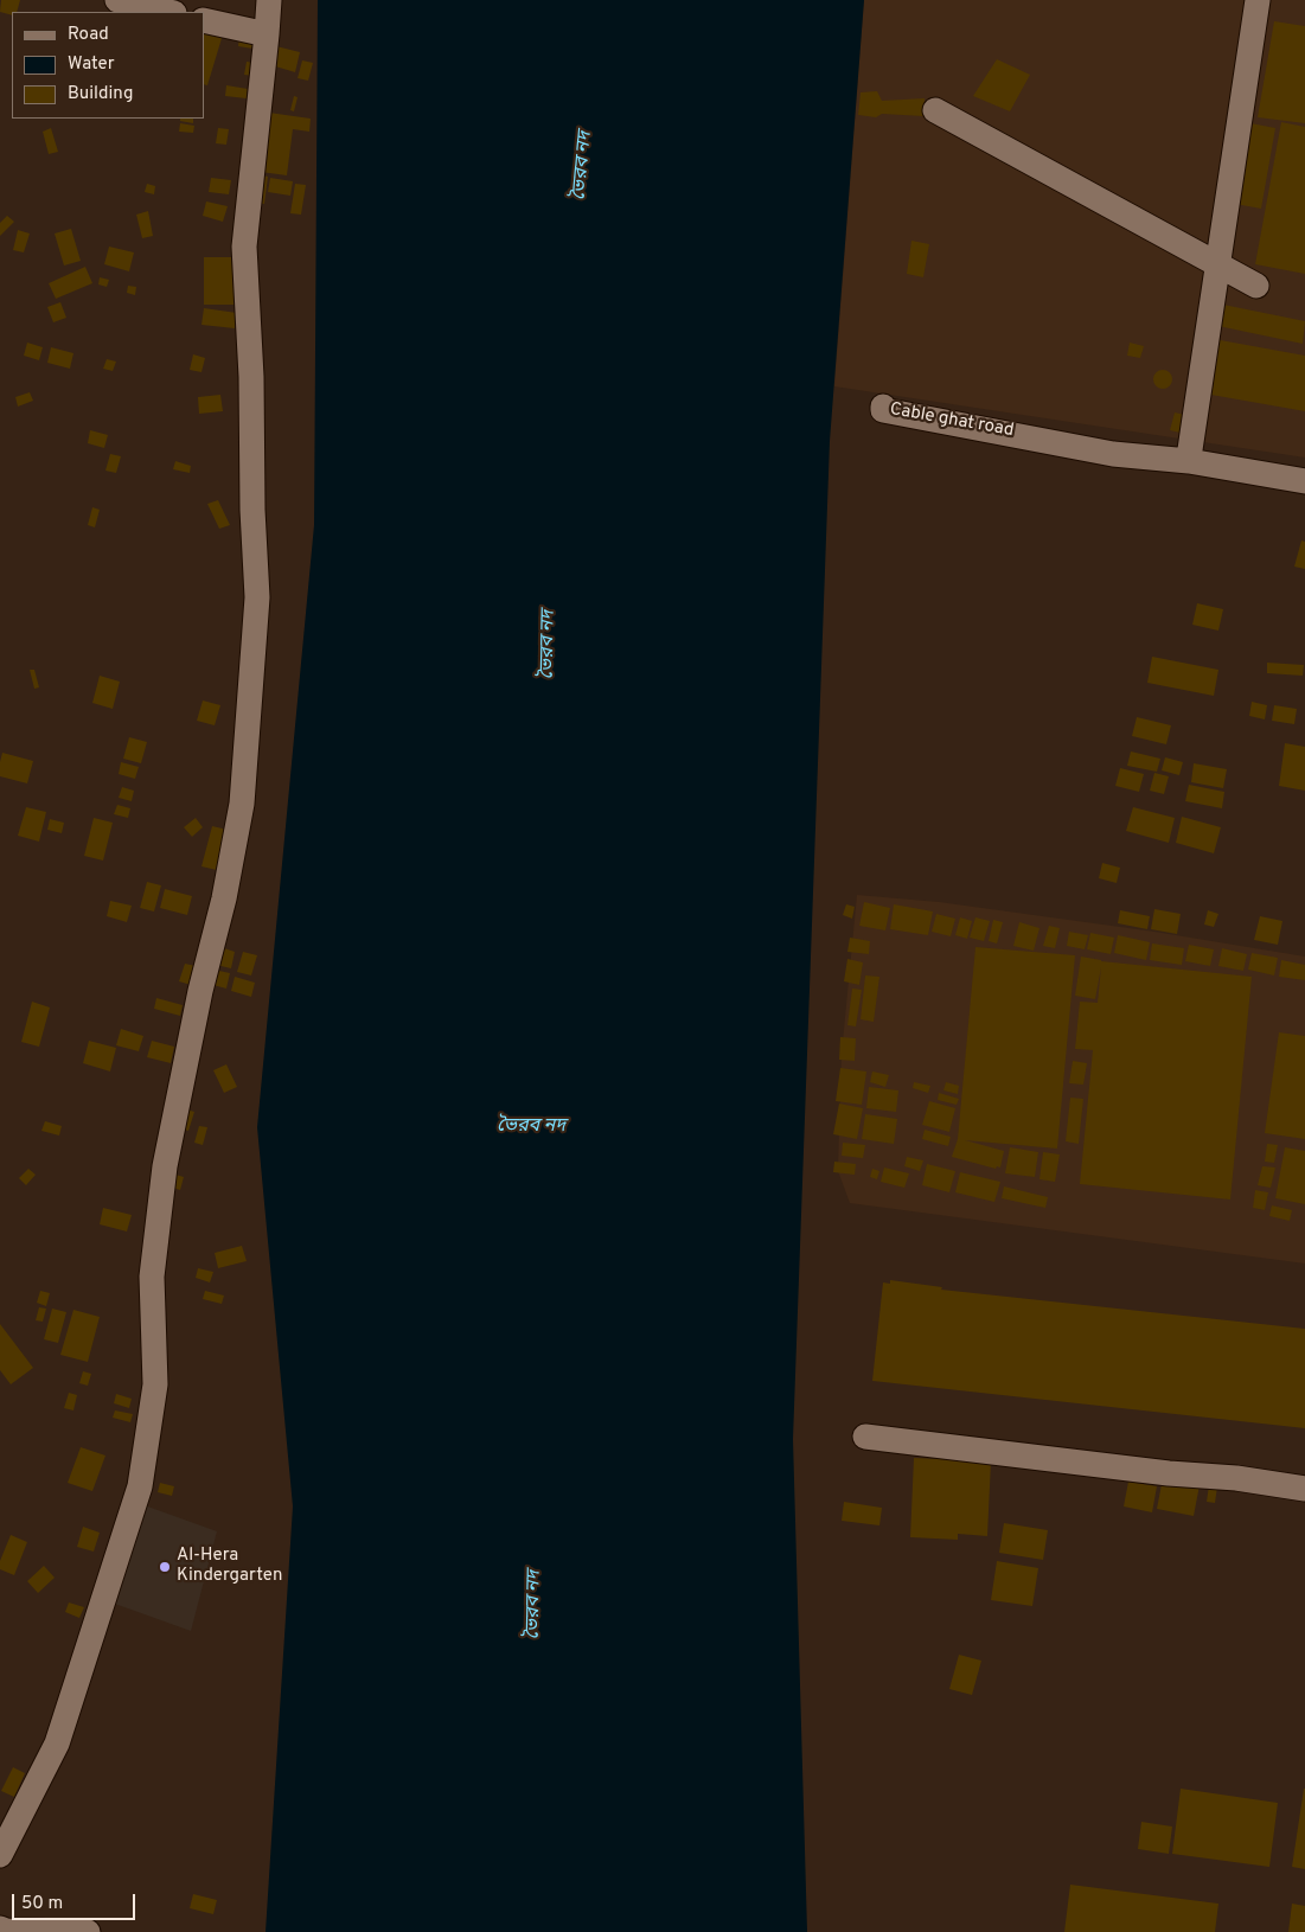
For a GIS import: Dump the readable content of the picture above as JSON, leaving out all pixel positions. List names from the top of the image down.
{
  "streets": {
    "street": ["Cable ghat road"]
  },
  "water": ["ভৈরব নদ"],
  "places": ["Al-Hera Kindergarten"],
  "legend": ["Road", "Water", "Building"],
  "scale_bar": "50 m"
}
